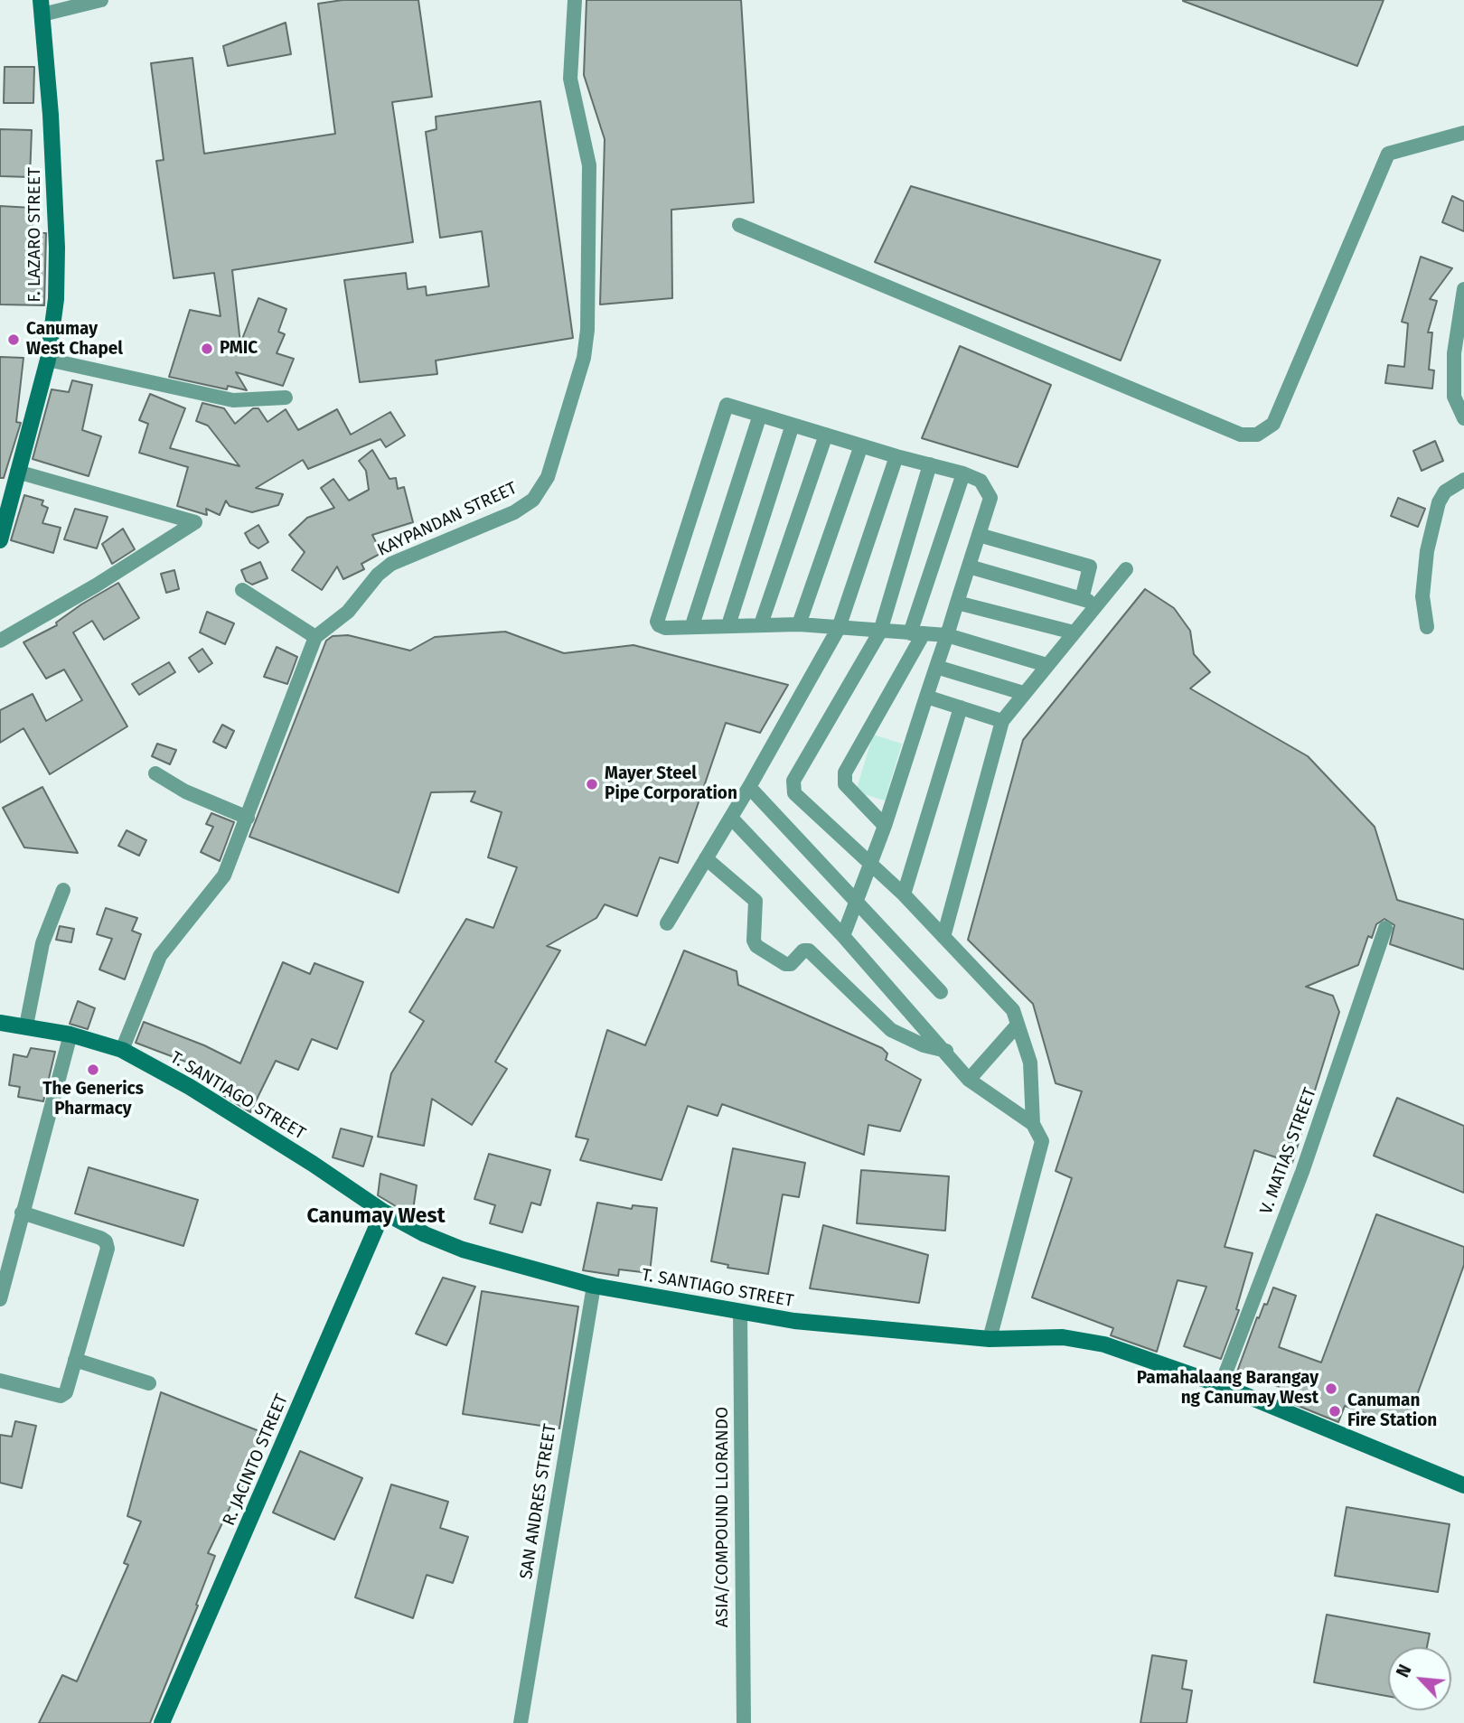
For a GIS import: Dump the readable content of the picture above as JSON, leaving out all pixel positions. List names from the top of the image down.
{
  "streets": {
    "main road": ["F. LAZARO STREET", "T. SANTIAGO STREET", "R. JACINTO STREET"],
    "street": [
      "KAYPANDAN STREET",
      "V. MATIAS STREET",
      "SAN ANDRES STREET",
      "ASIA/COMPOUND LLORANDO"
    ]
  },
  "crossings": [
    ["T. SANTIAGO STREET", "V. MATIAS STREET"],
    ["T. SANTIAGO STREET", "R. JACINTO STREET"],
    ["T. SANTIAGO STREET", "SAN ANDRES STREET"],
    ["T. SANTIAGO STREET", "ASIA/COMPOUND LLORANDO"]
  ],
  "districts": ["Canumay West"],
  "places": [
    "Canumay West Chapel",
    "PMIC",
    "Mayer Steel Pipe Corporation",
    "The Generics Pharmacy",
    "Pamahalaang Barangay ng Canumay West",
    "Canuman Fire Station"
  ],
  "north": "top left"
}
